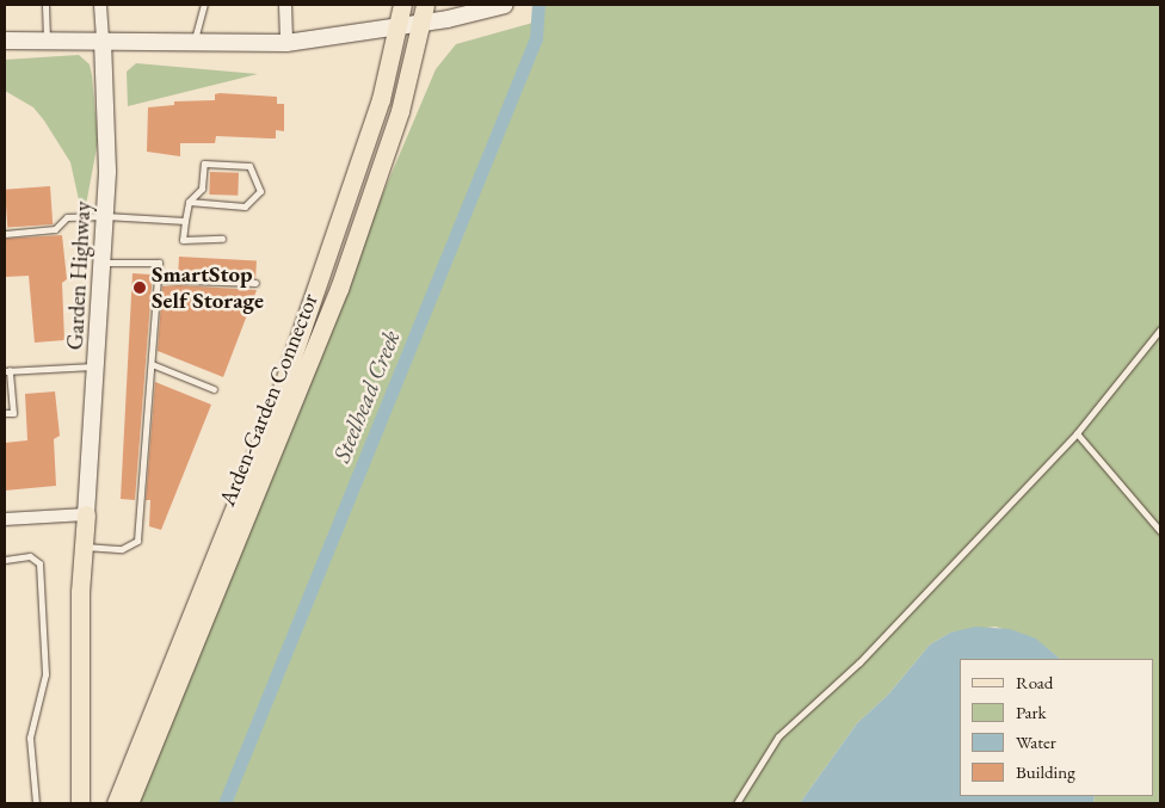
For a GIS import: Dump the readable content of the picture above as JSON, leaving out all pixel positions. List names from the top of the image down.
{
  "streets": {
    "main road": ["Garden Highway", "Arden-Garden Connector"]
  },
  "water": ["Steelhead Creek"],
  "places": ["SmartStop Self Storage"],
  "legend": [
    "Road",
    "Park",
    "Water",
    "Building"
  ]
}
